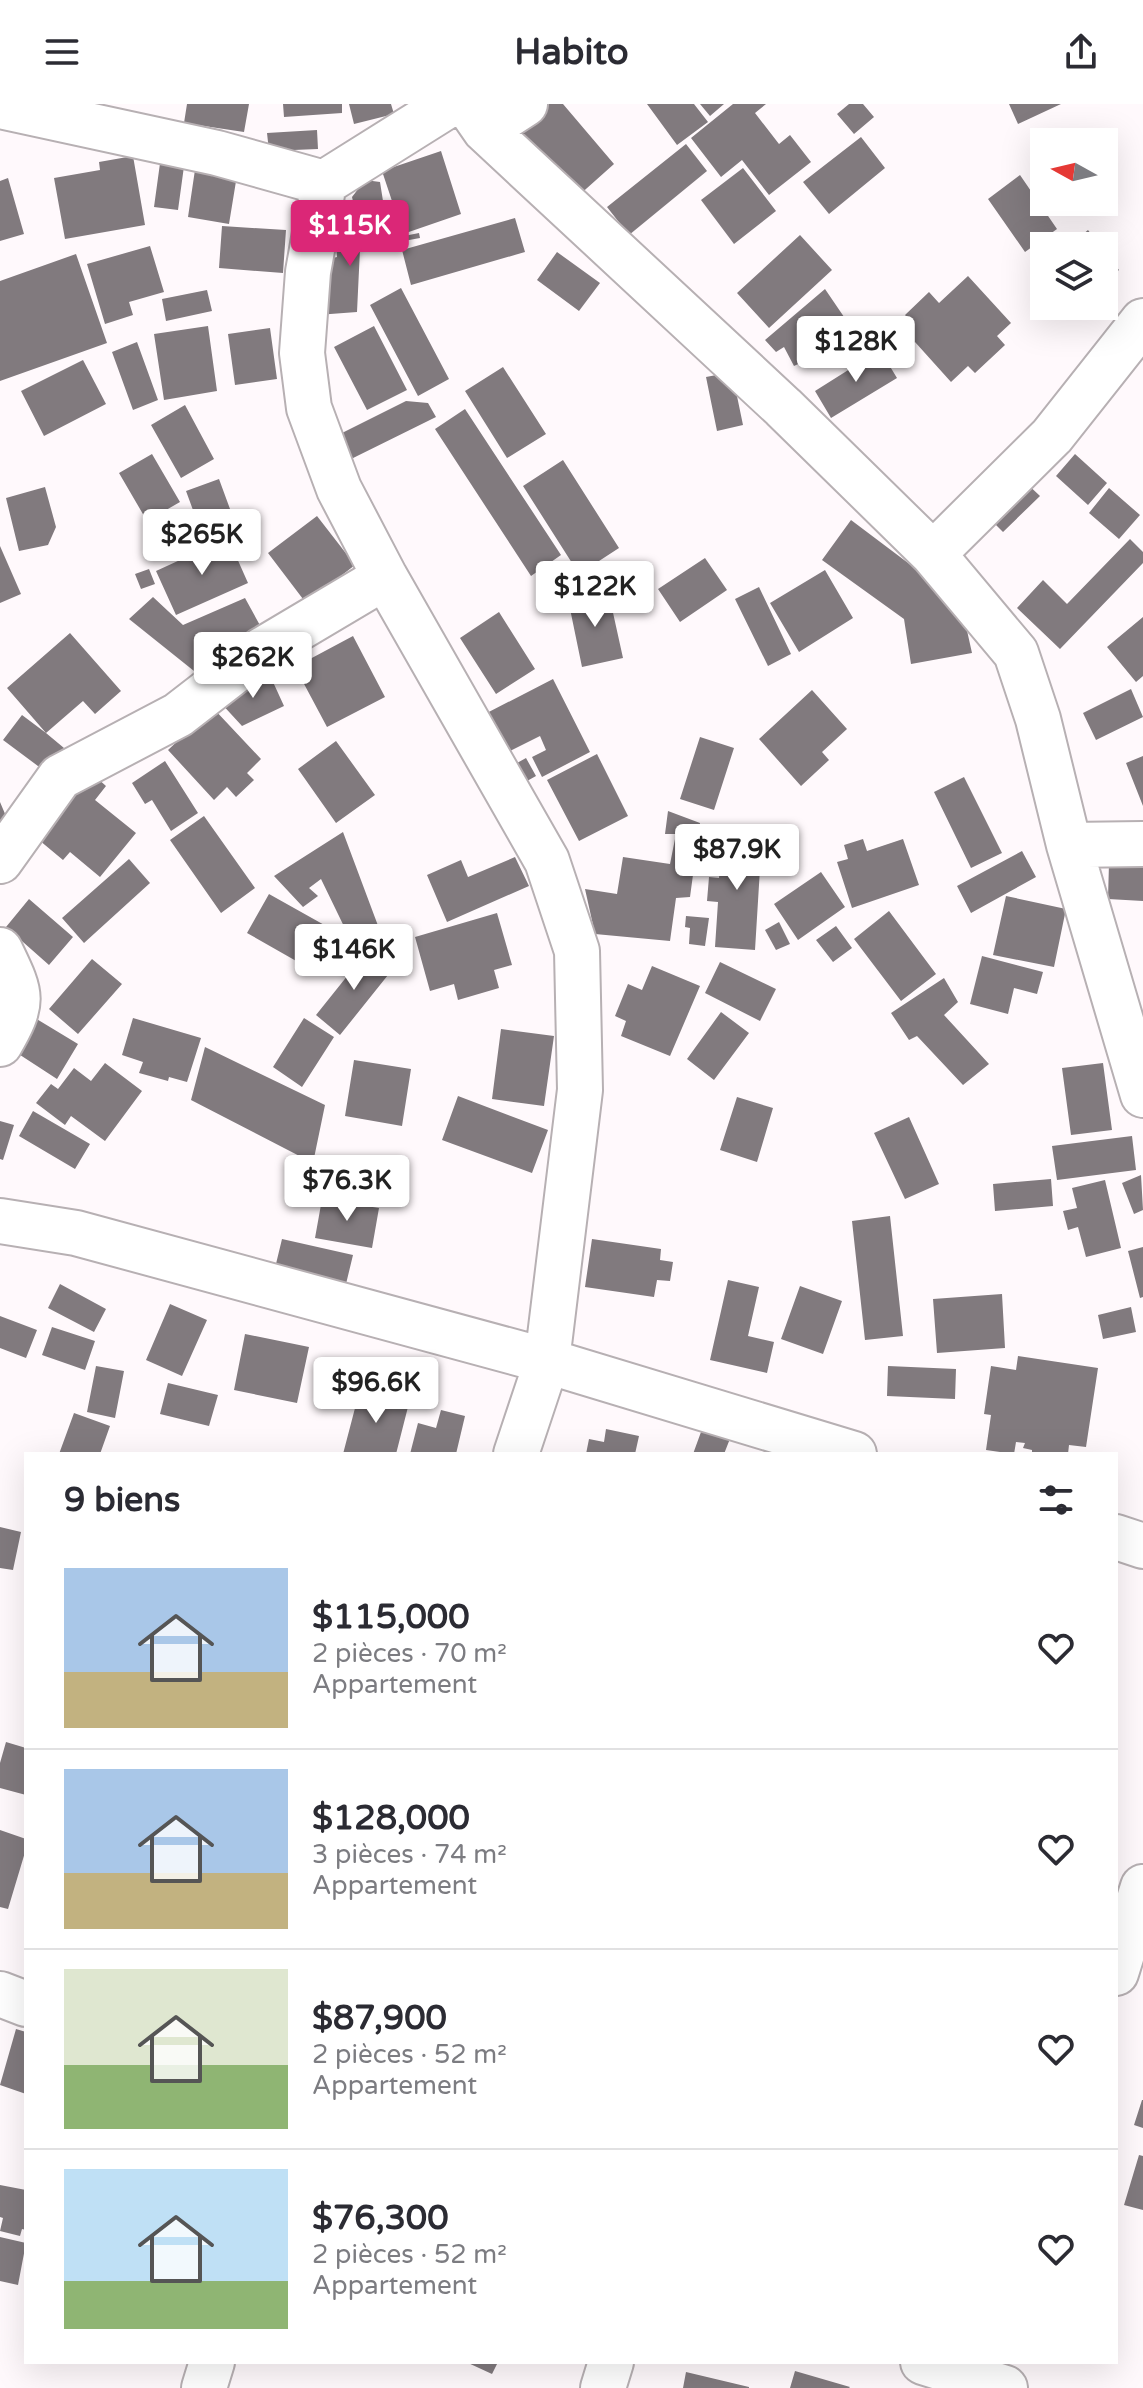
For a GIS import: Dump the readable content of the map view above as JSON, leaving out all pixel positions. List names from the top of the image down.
{
  "north": "left",
  "page": {
    "header": "Habito",
    "price": [
      "$115K",
      "$128K",
      "$265K",
      "$122K",
      "$262K",
      "$87.9K",
      "$146K",
      "$76.3K",
      "$96.6K"
    ],
    "heading": "9 biens",
    "list": [
      {
        "name": "$115,000",
        "note": "2 pièces · 70 m² · Appartement"
      },
      {
        "name": "$128,000",
        "note": "3 pièces · 74 m² · Appartement"
      },
      {
        "name": "$87,900",
        "note": "2 pièces · 52 m² · Appartement"
      },
      {
        "name": "$76,300",
        "note": "2 pièces · 52 m² · Appartement"
      }
    ]
  }
}
